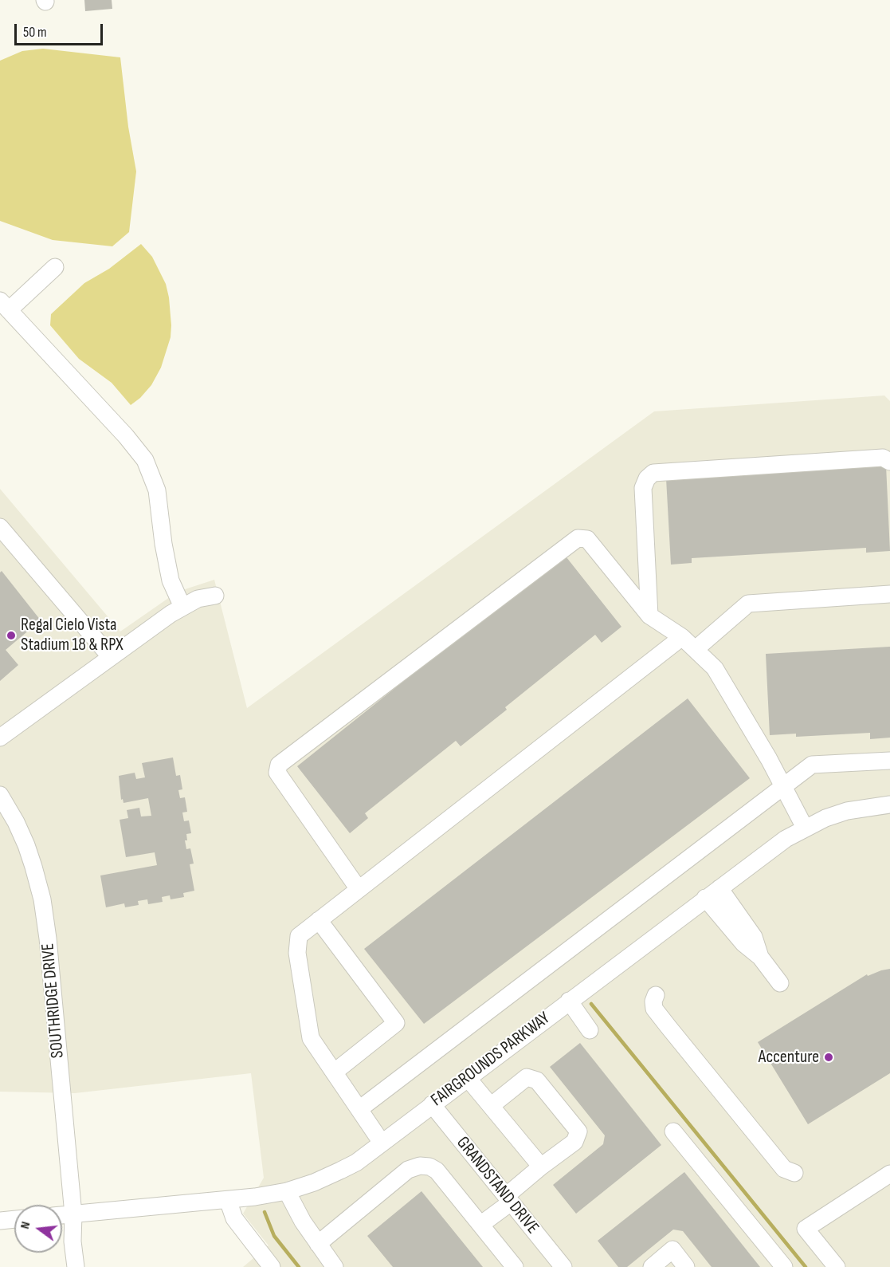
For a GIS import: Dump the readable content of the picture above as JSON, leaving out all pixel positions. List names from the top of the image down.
{
  "streets": {
    "street": ["SOUTHRIDGE DRIVE", "FAIRGROUNDS PARKWAY", "GRANDSTAND DRIVE"]
  },
  "crossings": [
    ["SOUTHRIDGE DRIVE", "FAIRGROUNDS PARKWAY"],
    ["FAIRGROUNDS PARKWAY", "GRANDSTAND DRIVE"]
  ],
  "places": ["Regal Cielo Vista Stadium 18 & RPX", "Accenture"],
  "scale_bar": "50 m",
  "north": "left"
}
